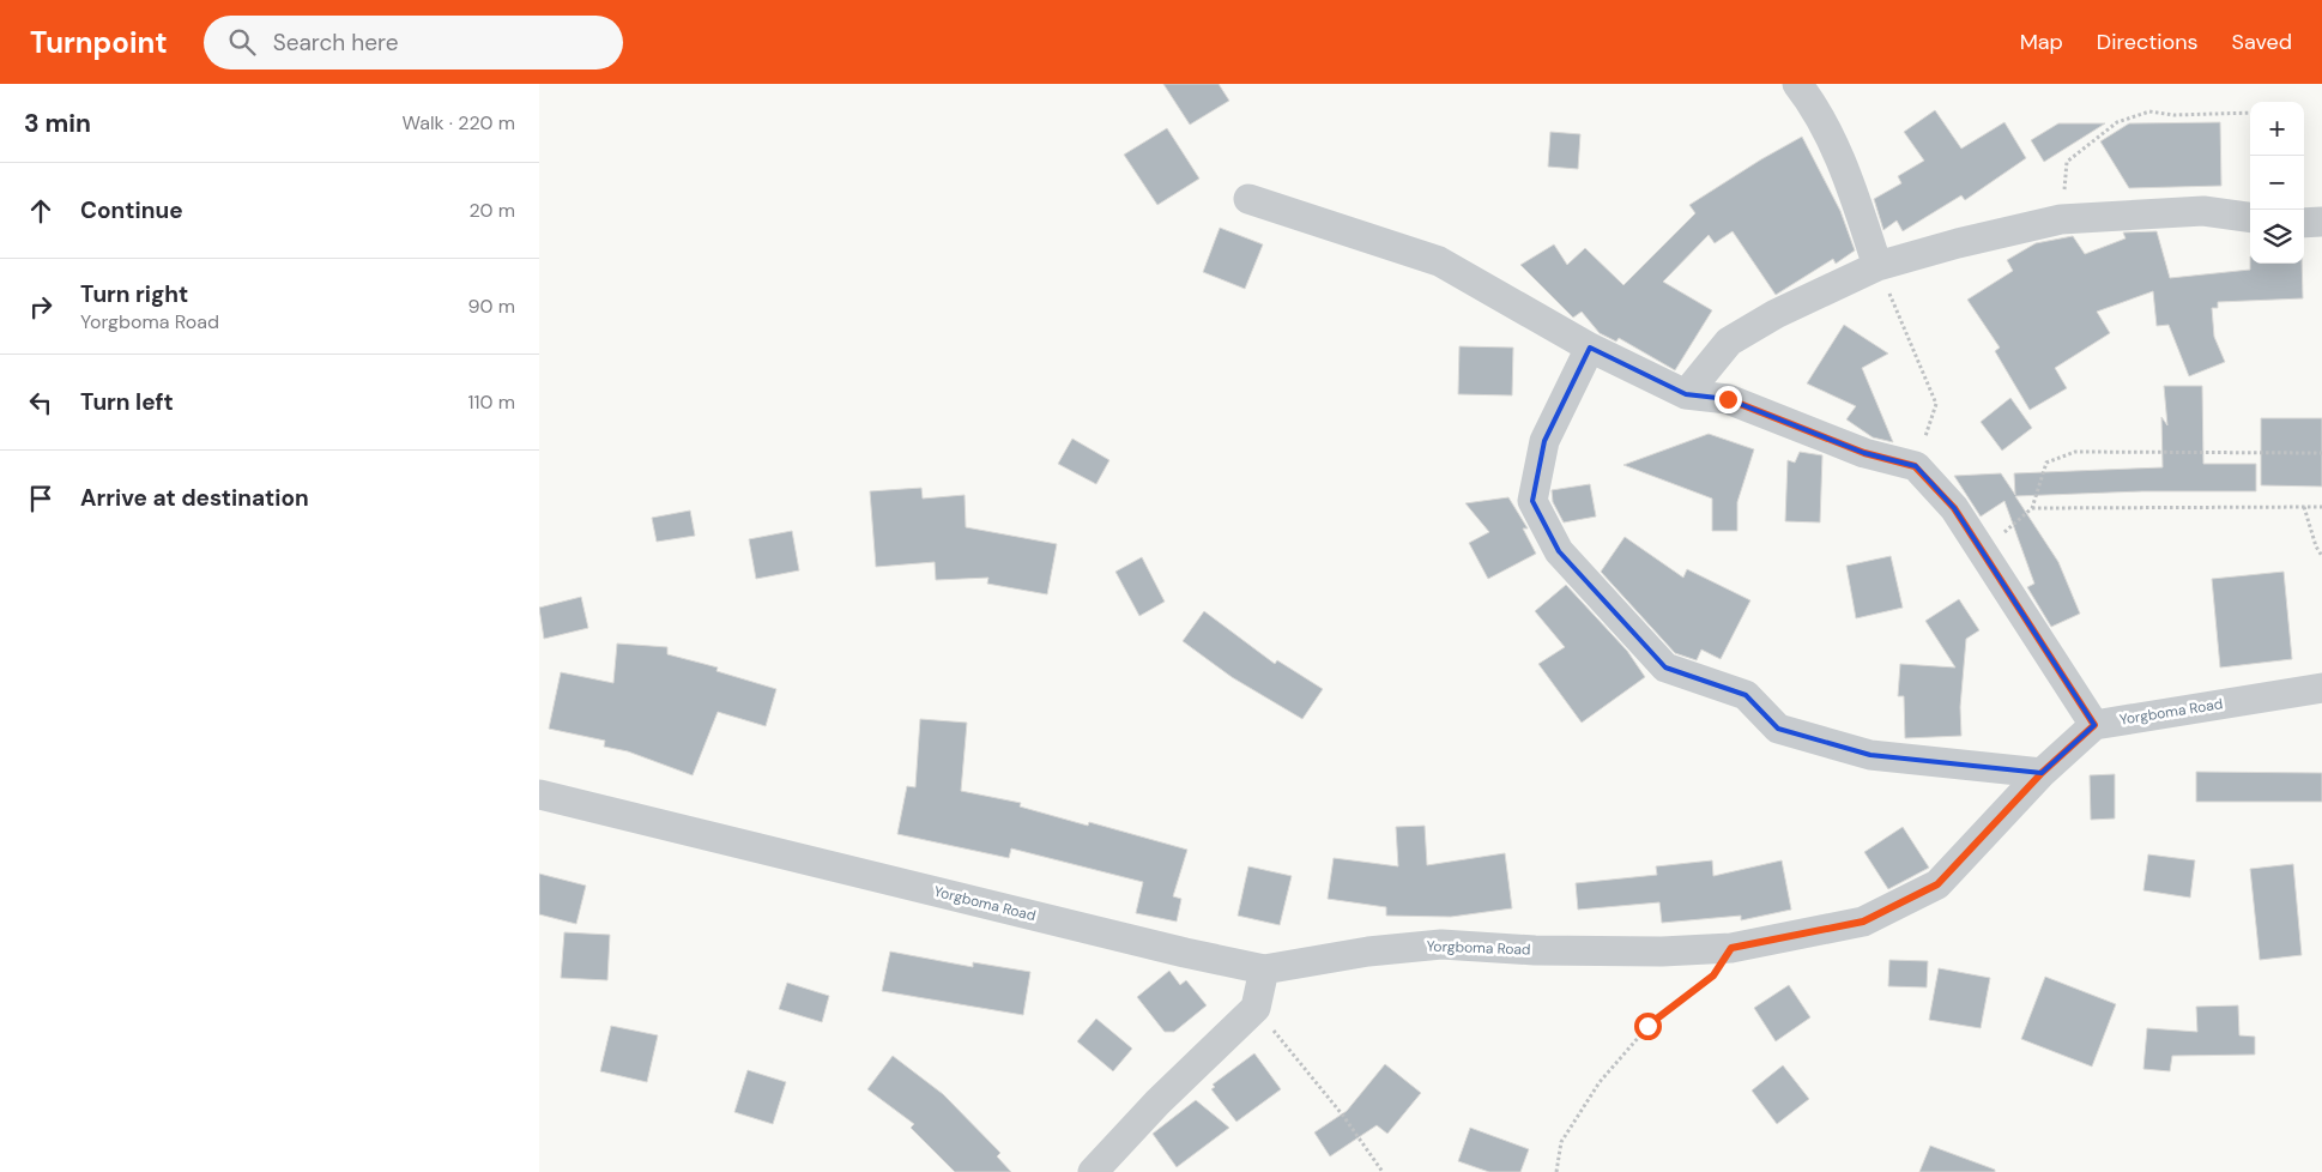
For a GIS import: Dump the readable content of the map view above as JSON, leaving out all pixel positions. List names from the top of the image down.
{
  "streets": {
    "street": ["Yorgboma Road"]
  },
  "page": {
    "header": "Turnpoint",
    "search": "Search here",
    "nav": ["Map", "Directions", "Saved"],
    "heading": ["3 min", "Walk · 220 m"],
    "map_buttons": ["+", "−"],
    "list": [
      ["Continue", "20 m"],
      ["Turn right", "Yorgboma Road", "90 m"],
      ["Turn left", "110 m"],
      "Arrive at destination"
    ]
  }
}
